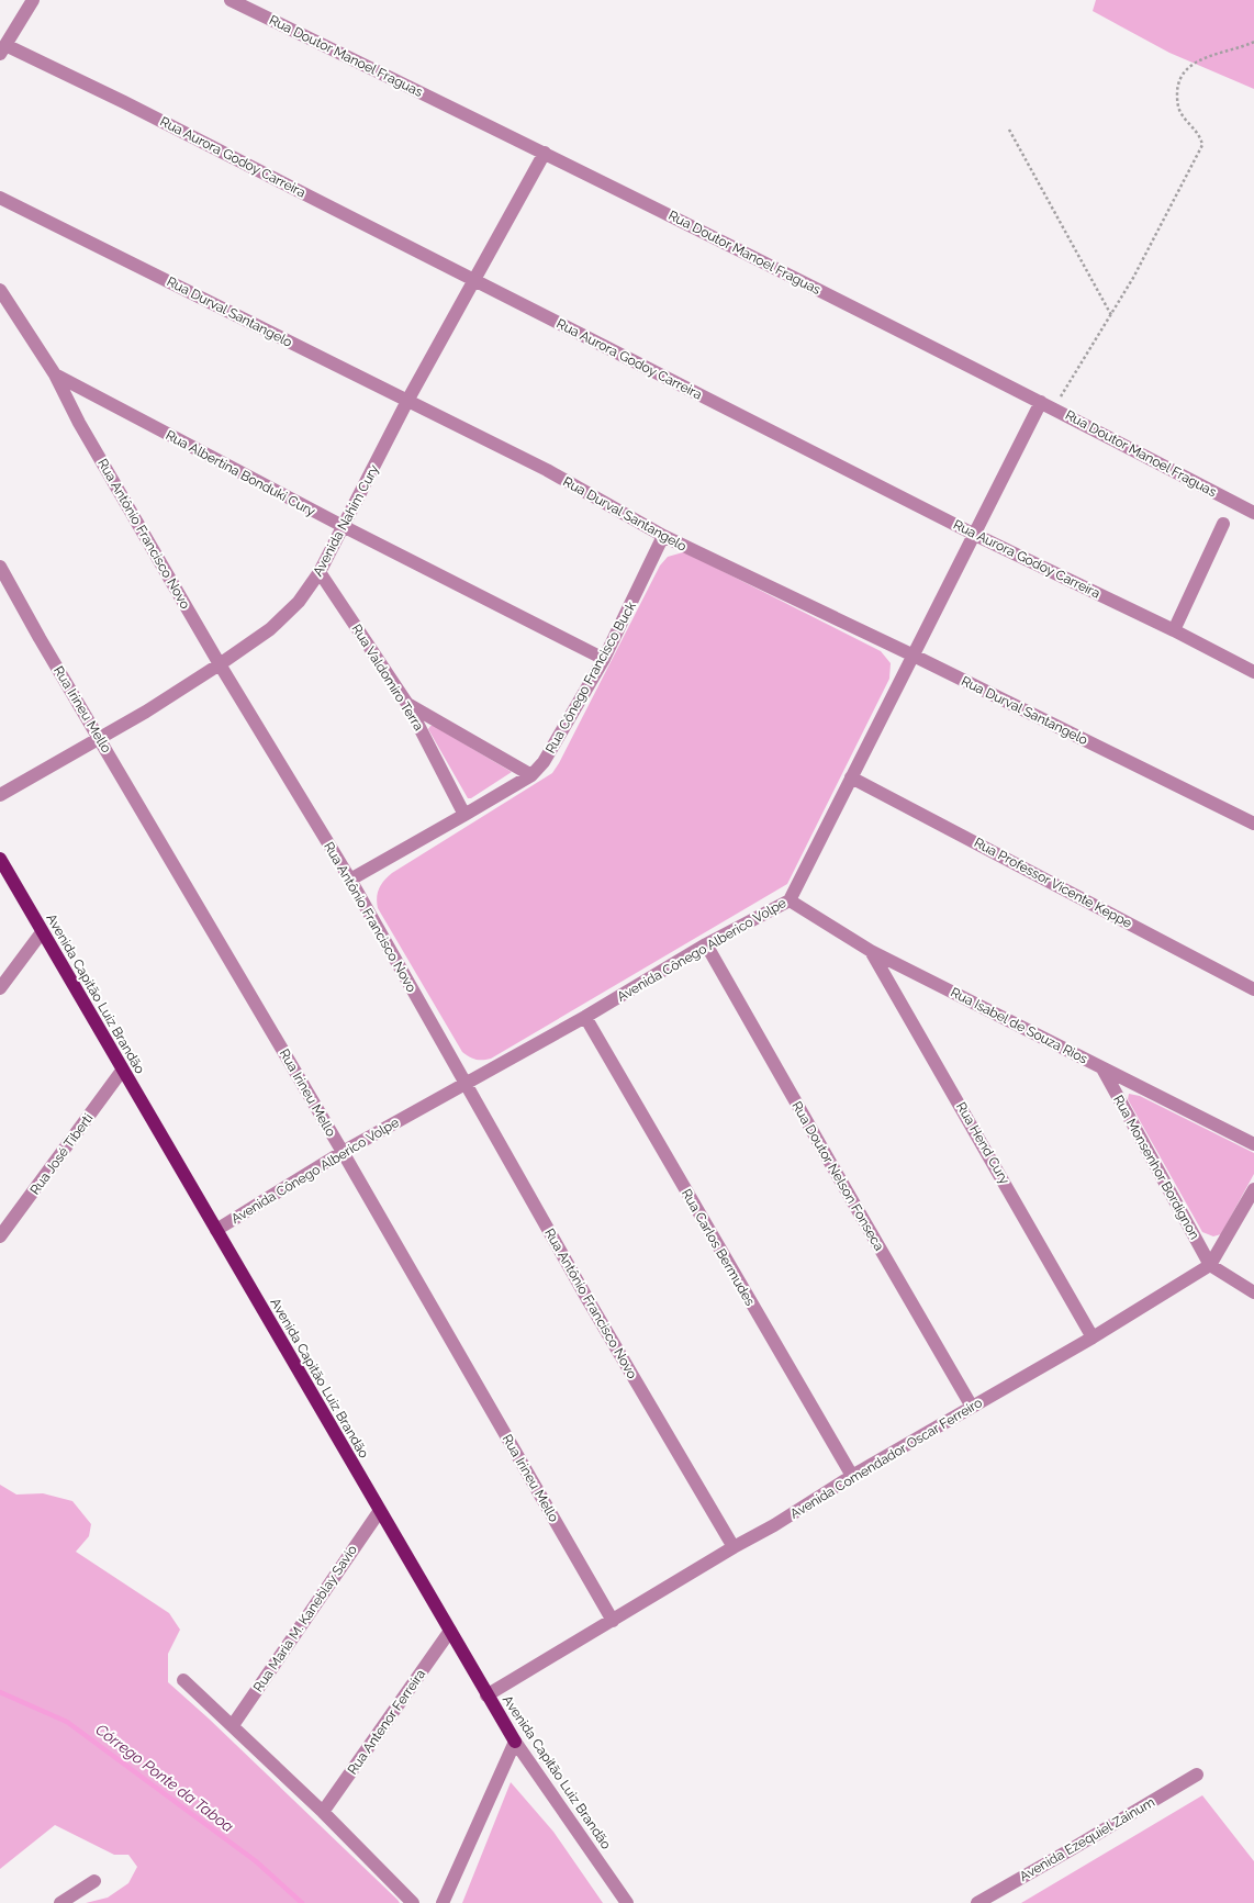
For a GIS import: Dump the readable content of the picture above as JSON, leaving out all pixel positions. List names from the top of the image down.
{
  "streets": {
    "main road": ["Avenida Capitão Luiz Brandão"],
    "street": [
      "Rua Doutor Manoel Fraguas",
      "Rua Aurora Godoy Carreira",
      "Rua Durval Santangelo",
      "Rua Albertina Bonduki Cury",
      "Avenida Nahim Cury",
      "Rua Antônio Francisco Novo",
      "Rua Valdomiro Terra",
      "Rua Cônego Francisco Buck",
      "Rua Irineu Mello",
      "Rua Professor Vicente Keppe",
      "Avenida Cônego Alberico Volpe",
      "Rua Isabel de Souza Rios",
      "Rua Hend Cury",
      "Rua José Tiberti",
      "Rua Monsenhor Bordignon",
      "Rua Doutor Nelson Fonseca",
      "Rua Carlos Bermudes",
      "Avenida Comendador Oscar Ferreiro",
      "Rua Maria M. Kaneblay Savio",
      "Rua Antenor Ferreira",
      "Avenida Ezequiel Zainum"
    ]
  },
  "crossings": [
    ["Rua Doutor Manoel Fraguas", "Avenida Nahim Cury"],
    ["Rua Doutor Manoel Fraguas", "Avenida Cônego Alberico Volpe"],
    ["Rua Aurora Godoy Carreira", "Avenida Nahim Cury"],
    ["Rua Aurora Godoy Carreira", "Avenida Cônego Alberico Volpe"],
    ["Rua Durval Santangelo", "Avenida Nahim Cury"],
    ["Rua Durval Santangelo", "Rua Cônego Francisco Buck"],
    ["Rua Durval Santangelo", "Avenida Cônego Alberico Volpe"],
    ["Rua Albertina Bonduki Cury", "Avenida Nahim Cury"],
    ["Rua Albertina Bonduki Cury", "Rua Antônio Francisco Novo"],
    ["Rua Albertina Bonduki Cury", "Rua Cônego Francisco Buck"],
    ["Avenida Nahim Cury", "Rua Antônio Francisco Novo"],
    ["Avenida Nahim Cury", "Rua Valdomiro Terra"],
    ["Avenida Nahim Cury", "Rua Irineu Mello"],
    ["Rua Antônio Francisco Novo", "Rua Cônego Francisco Buck"],
    ["Rua Antônio Francisco Novo", "Avenida Cônego Alberico Volpe"],
    ["Rua Antônio Francisco Novo", "Avenida Comendador Oscar Ferreiro"],
    ["Rua Valdomiro Terra", "Rua Cônego Francisco Buck"],
    ["Rua Irineu Mello", "Avenida Cônego Alberico Volpe"],
    ["Rua Irineu Mello", "Avenida Comendador Oscar Ferreiro"],
    ["Rua Professor Vicente Keppe", "Avenida Cônego Alberico Volpe"],
    ["Avenida Cônego Alberico Volpe", "Avenida Capitão Luiz Brandão"],
    ["Avenida Cônego Alberico Volpe", "Rua Isabel de Souza Rios"],
    ["Avenida Cônego Alberico Volpe", "Rua Doutor Nelson Fonseca"],
    ["Avenida Cônego Alberico Volpe", "Rua Carlos Bermudes"],
    ["Avenida Capitão Luiz Brandão", "Rua José Tiberti"],
    ["Avenida Capitão Luiz Brandão", "Avenida Comendador Oscar Ferreiro"],
    ["Avenida Capitão Luiz Brandão", "Rua Maria M. Kaneblay Savio"],
    ["Avenida Capitão Luiz Brandão", "Rua Antenor Ferreira"],
    ["Rua Isabel de Souza Rios", "Rua Hend Cury"],
    ["Rua Isabel de Souza Rios", "Rua Monsenhor Bordignon"],
    ["Rua Hend Cury", "Avenida Comendador Oscar Ferreiro"],
    ["Rua Monsenhor Bordignon", "Avenida Comendador Oscar Ferreiro"],
    ["Rua Doutor Nelson Fonseca", "Avenida Comendador Oscar Ferreiro"],
    ["Rua Carlos Bermudes", "Avenida Comendador Oscar Ferreiro"]
  ],
  "water": ["Córrego Ponte da Taboa"]
}
